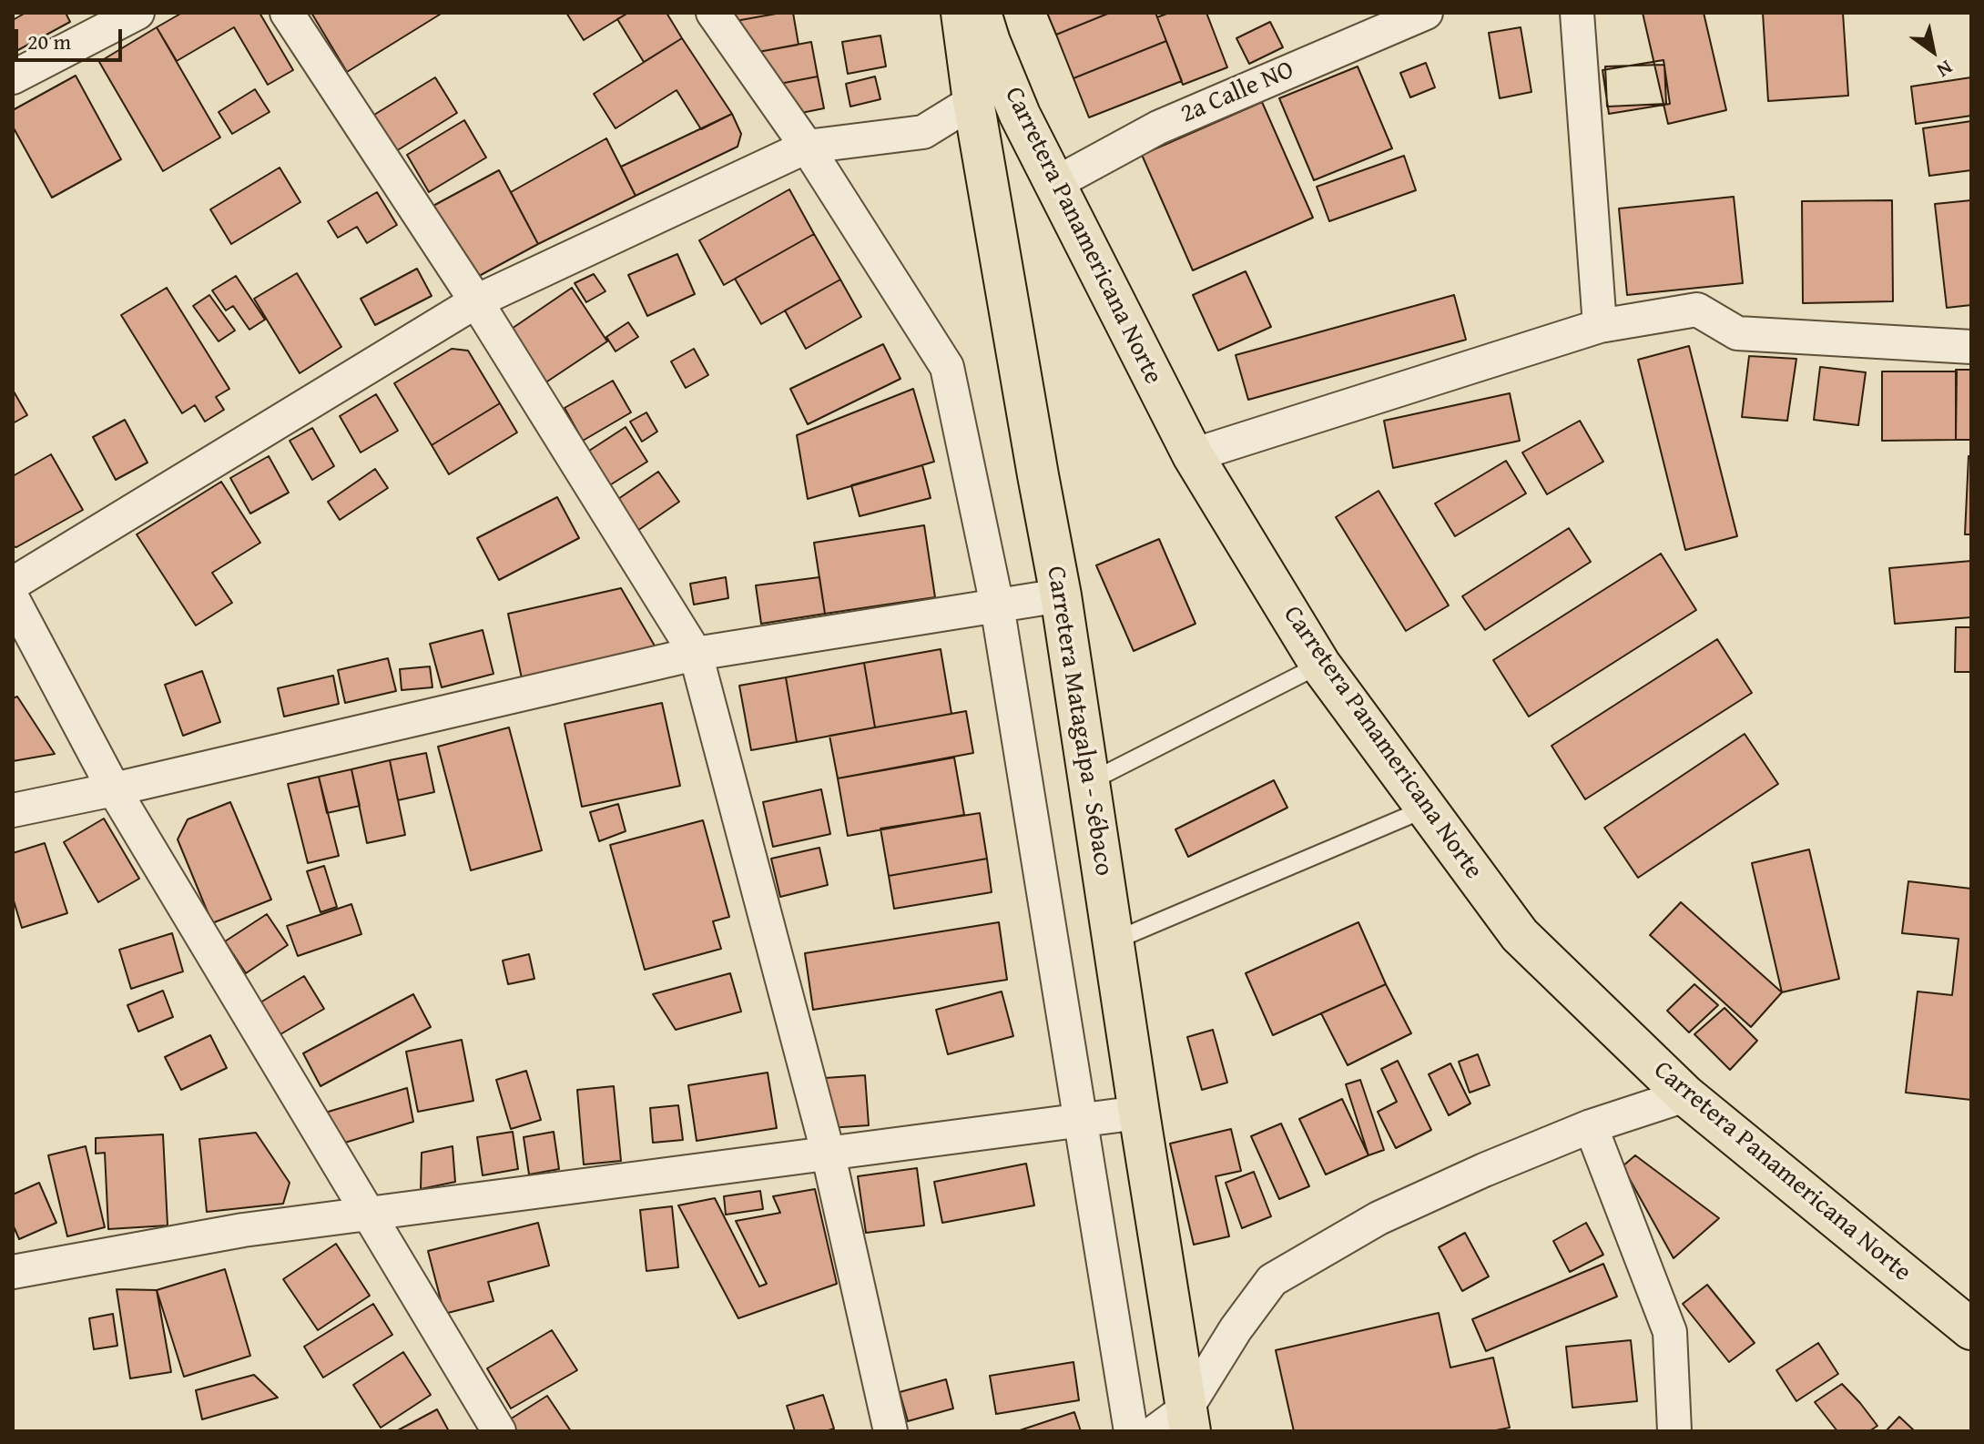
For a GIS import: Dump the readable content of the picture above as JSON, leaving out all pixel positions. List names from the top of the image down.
{
  "streets": {
    "main road": ["Carretera Panamericana Norte", "Carretera Matagalpa - Sébaco"],
    "street": ["2a Calle NO"]
  },
  "crossings": [
    ["2a Calle NO", "Carretera Panamericana Norte"]
  ],
  "scale_bar": "20 m",
  "north": "bottom right"
}
